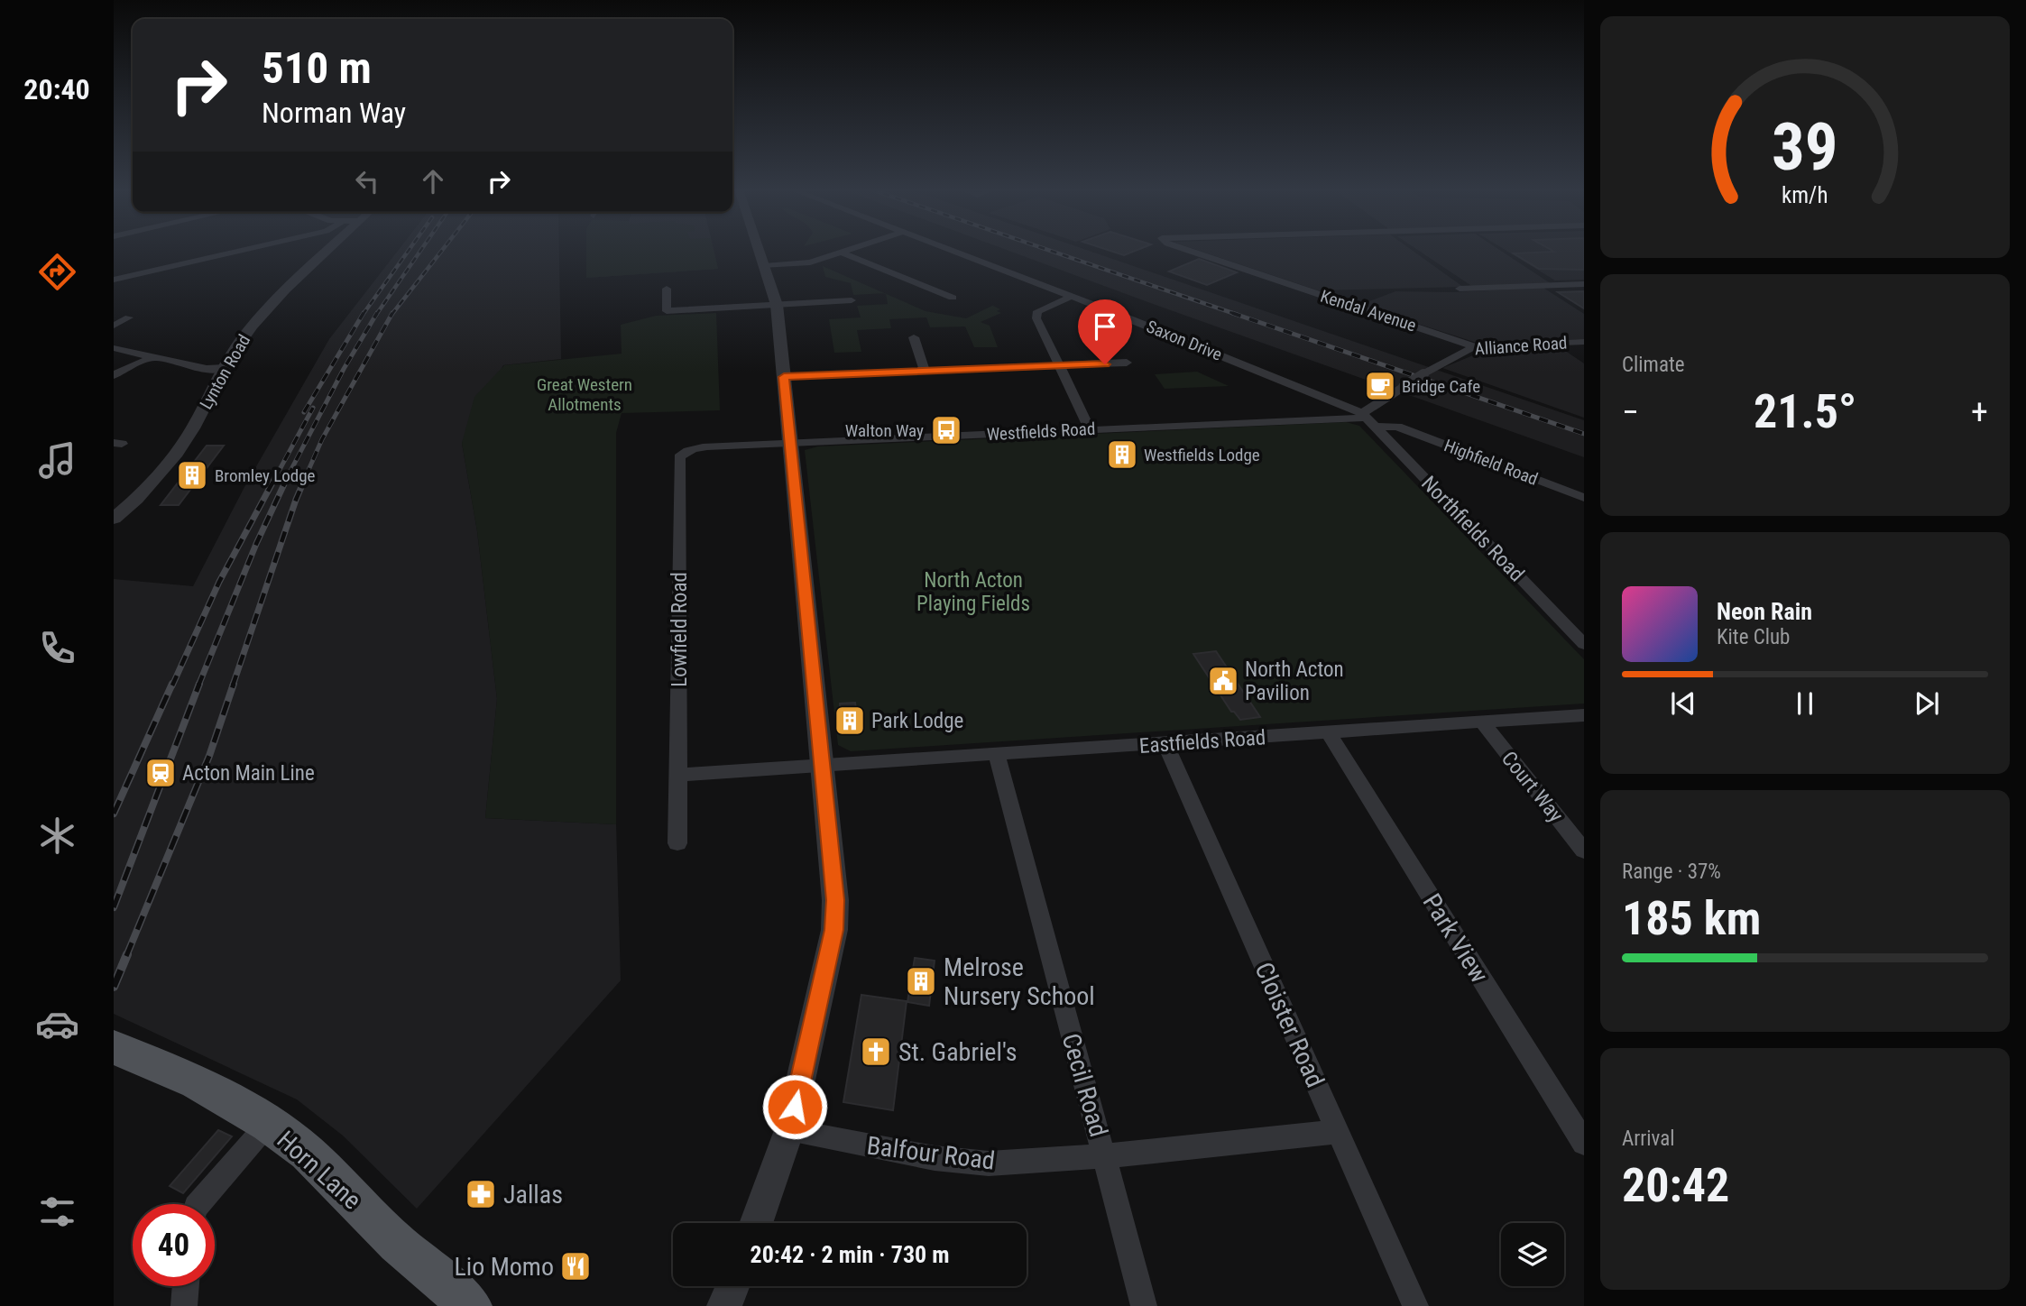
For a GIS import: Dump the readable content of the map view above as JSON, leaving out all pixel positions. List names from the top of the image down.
{
  "streets": {
    "main road": ["Horn Lane"],
    "street": [
      "Kendal Avenue",
      "Saxon Drive",
      "Alliance Road",
      "Lynton Road",
      "Westfields Road",
      "Highfield Road",
      "Northfields Road",
      "Lowfield Road",
      "Eastfields Road",
      "Court Way",
      "Park View",
      "Cloister Road",
      "Cecil Road",
      "Balfour Road"
    ]
  },
  "crossings": [
    ["Kendal Avenue", "Alliance Road"],
    ["Saxon Drive", "Alliance Road"],
    ["Saxon Drive", "Westfields Road"],
    ["Saxon Drive", "Highfield Road"],
    ["Saxon Drive", "Northfields Road"],
    ["Alliance Road", "Westfields Road"],
    ["Alliance Road", "Highfield Road"],
    ["Alliance Road", "Northfields Road"],
    ["Westfields Road", "Highfield Road"],
    ["Westfields Road", "Northfields Road"],
    ["Westfields Road", "Lowfield Road"],
    ["Highfield Road", "Northfields Road"],
    ["Eastfields Road", "Court Way"],
    ["Eastfields Road", "Park View"],
    ["Eastfields Road", "Cloister Road"],
    ["Eastfields Road", "Cecil Road"],
    ["Cloister Road", "Balfour Road"],
    ["Cecil Road", "Balfour Road"]
  ],
  "parks": ["Great Western Allotments", "North Acton Playing Fields"],
  "places": {
    "cafe": ["Bridge Cafe"],
    "bus stop": ["Walton Way"],
    "building": [
      "Westfields Lodge",
      "Bromley Lodge",
      "Park Lodge",
      "Melrose Nursery School"
    ],
    "public building": ["North Acton Pavilion"],
    "station": ["Acton Main Line"],
    "church": ["St. Gabriel's"],
    "pharmacy": ["Jallas"],
    "restaurant": ["Lio Momo"]
  },
  "page": {
    "tabs": "20:40",
    "turn": ["510 m", "Norman Way"],
    "tile": [
      "Climate",
      ["Range · 37%", "185 km"],
      ["Arrival", "20:42"]
    ],
    "heat": ["−", "21.5°", "+"],
    "song": ["Neon Rain", "Kite Club"],
    "limit": "40",
    "trip": "20:42 · 2 min · 730 m",
    "gauge": ["39", "km/h"]
  }
}
